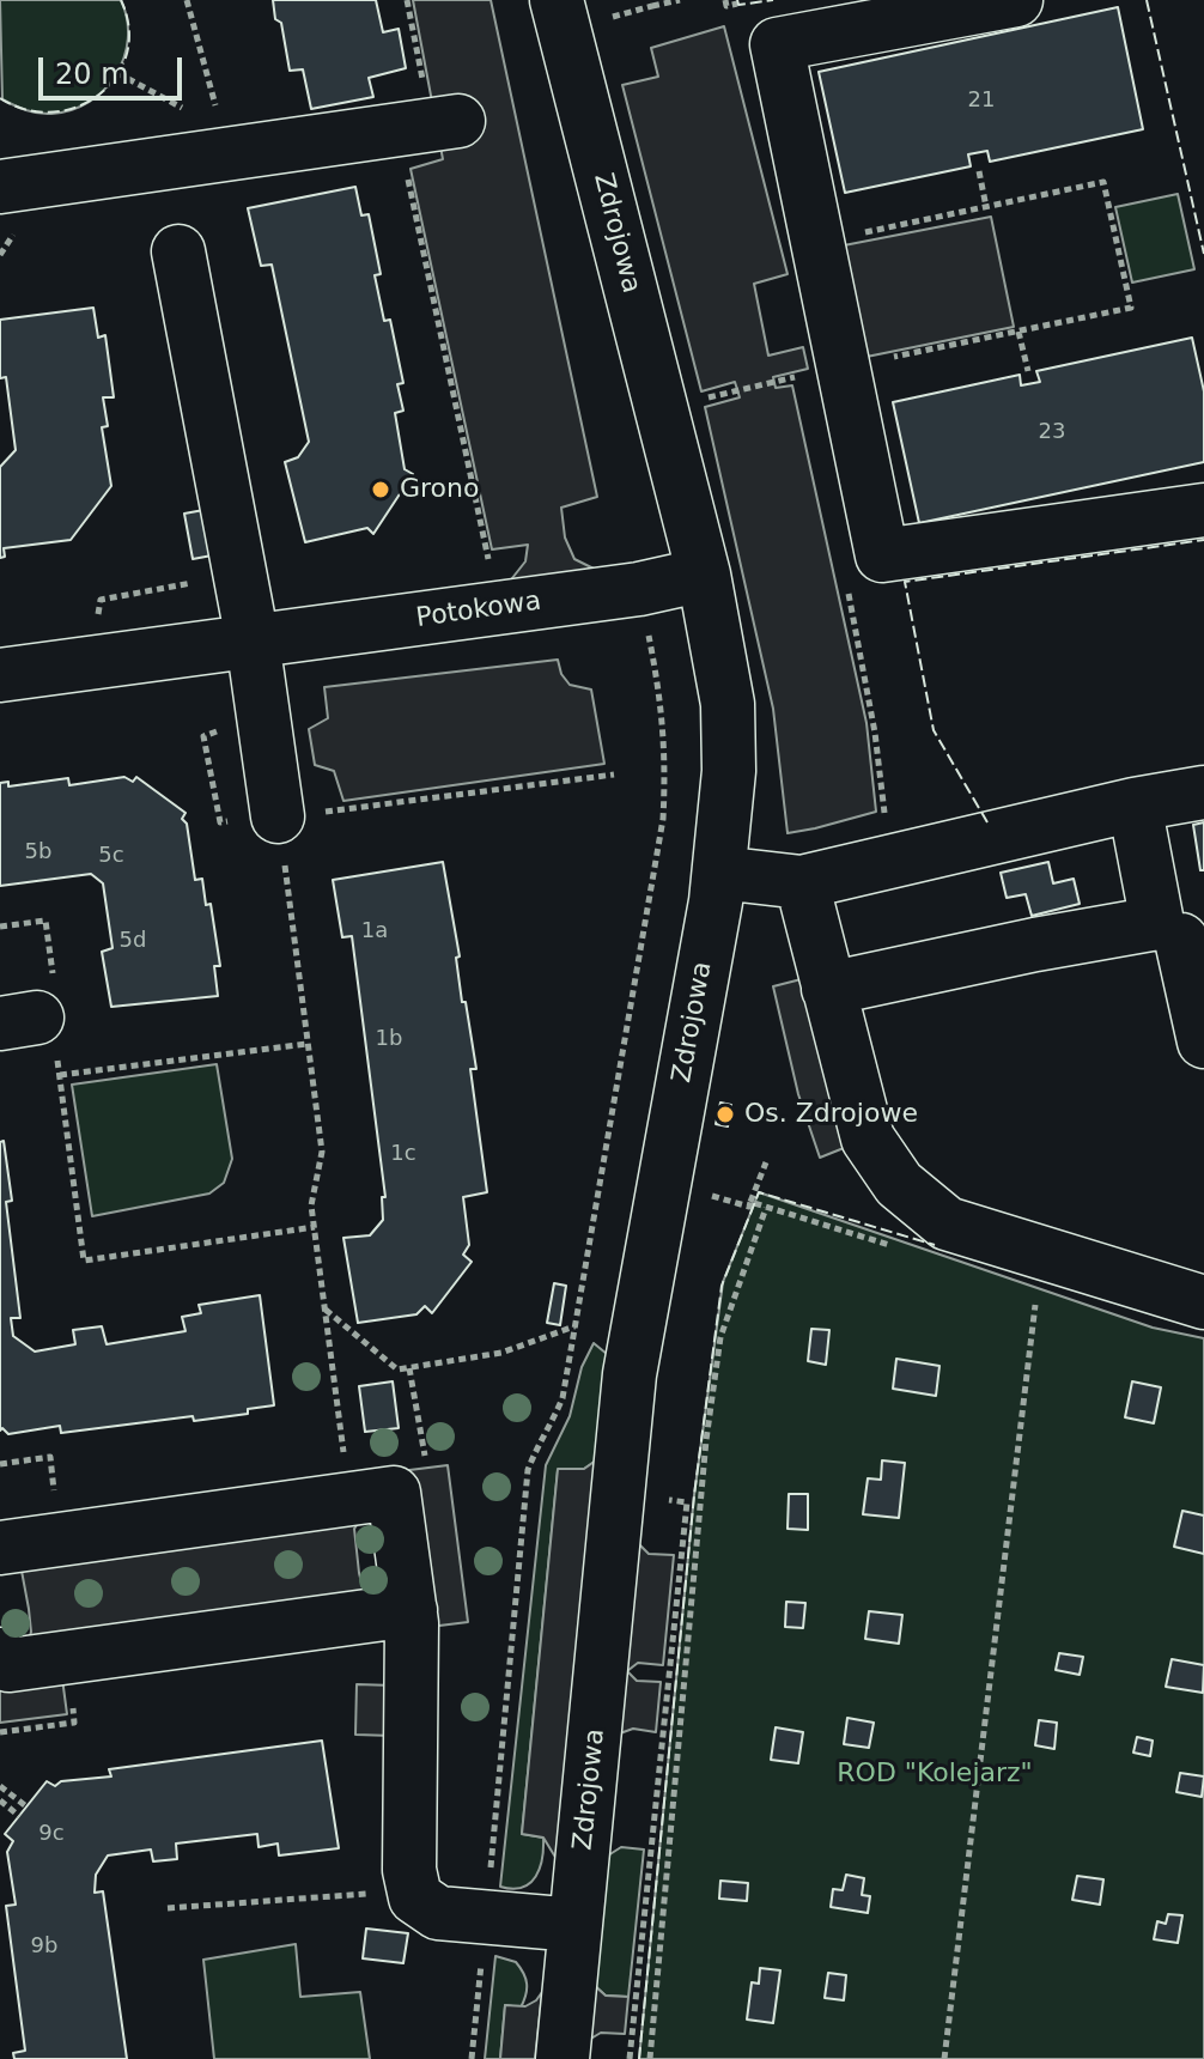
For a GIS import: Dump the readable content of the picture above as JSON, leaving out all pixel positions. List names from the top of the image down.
{
  "streets": {
    "street": ["Zdrojowa", "Potokowa"]
  },
  "crossings": [
    ["Zdrojowa", "Potokowa"]
  ],
  "parks": ["ROD \"Kolejarz\""],
  "places": ["Grono", "Os. Zdrojowe"],
  "house_numbers": [
    "21",
    "23",
    "5b",
    "5c",
    "1a",
    "5d",
    "1b",
    "1c",
    "9c",
    "9b"
  ],
  "scale_bar": "20 m"
}
